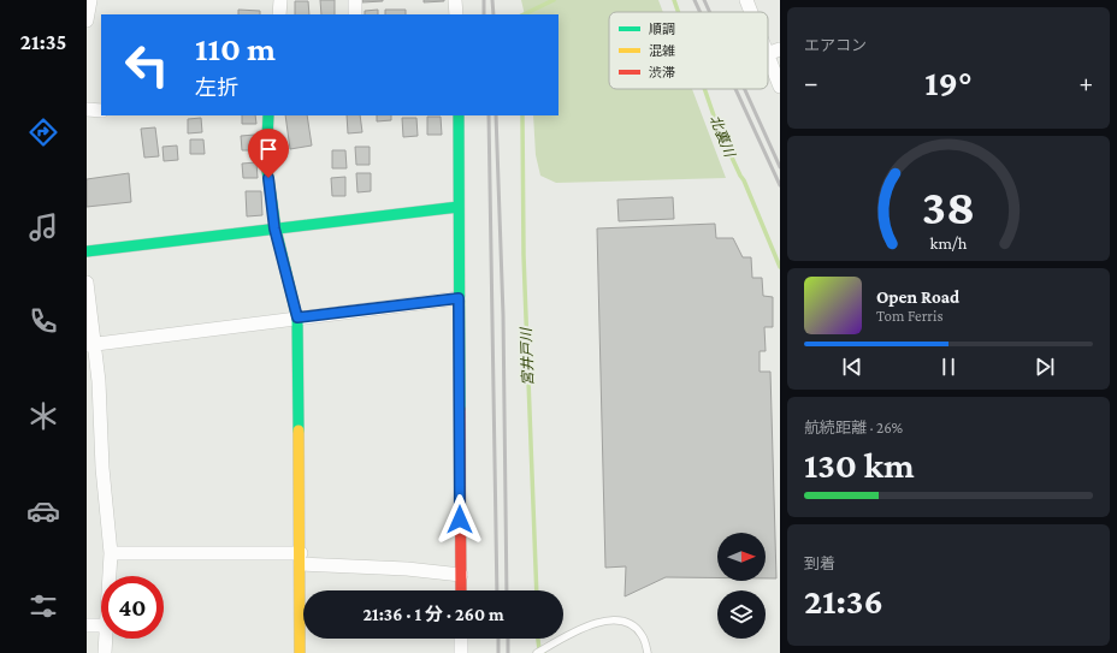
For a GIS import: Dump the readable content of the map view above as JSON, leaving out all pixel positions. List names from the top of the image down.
{
  "water": ["北裏川", "宮井戸川"],
  "legend": ["順調", "混雑", "渋滞"],
  "north": "right",
  "page": {
    "tabs": "21:35",
    "tile": [
      "エアコン",
      ["航続距離 · 26%", "130 km"],
      ["到着", "21:36"]
    ],
    "turn": ["110 m", "左折"],
    "heat": ["−", "19°", "+"],
    "song": ["Open Road", "Tom Ferris"],
    "limit": "40",
    "trip": "21:36 · 1 分 · 260 m",
    "gauge": ["38", "km/h"]
  }
}
